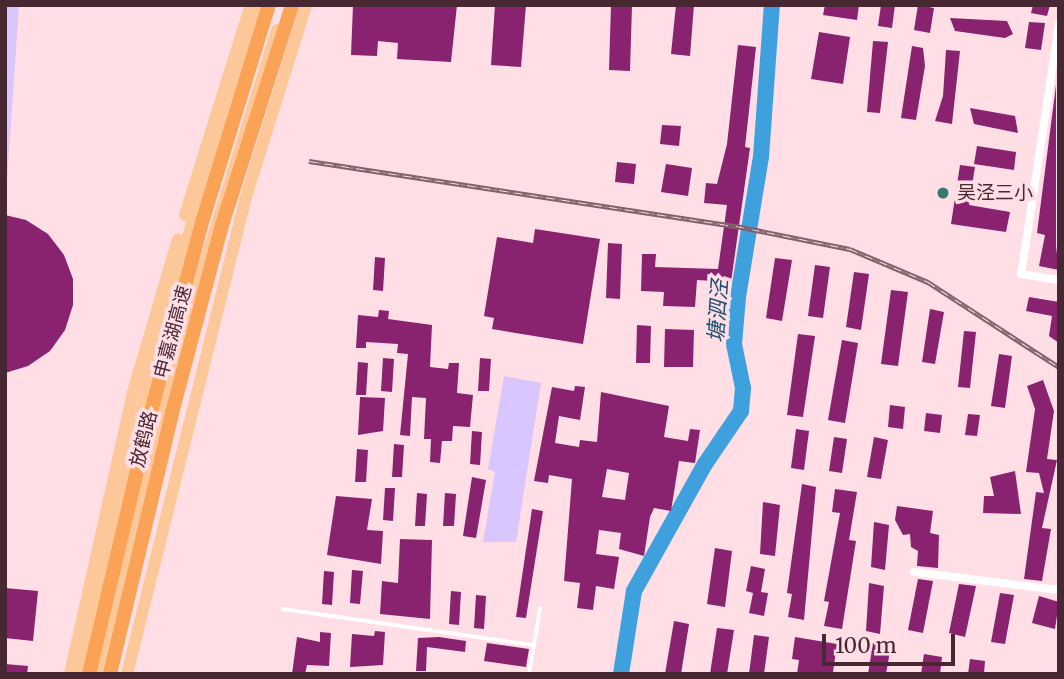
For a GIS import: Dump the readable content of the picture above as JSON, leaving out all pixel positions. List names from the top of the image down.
{
  "streets": {
    "highway": ["申嘉湖高速"],
    "main road": ["放鹤路"]
  },
  "crossings": [
    ["申嘉湖高速", "放鹤路"]
  ],
  "water": ["塘泗泾"],
  "places": ["吴泾三小"],
  "scale_bar": "100 m"
}
